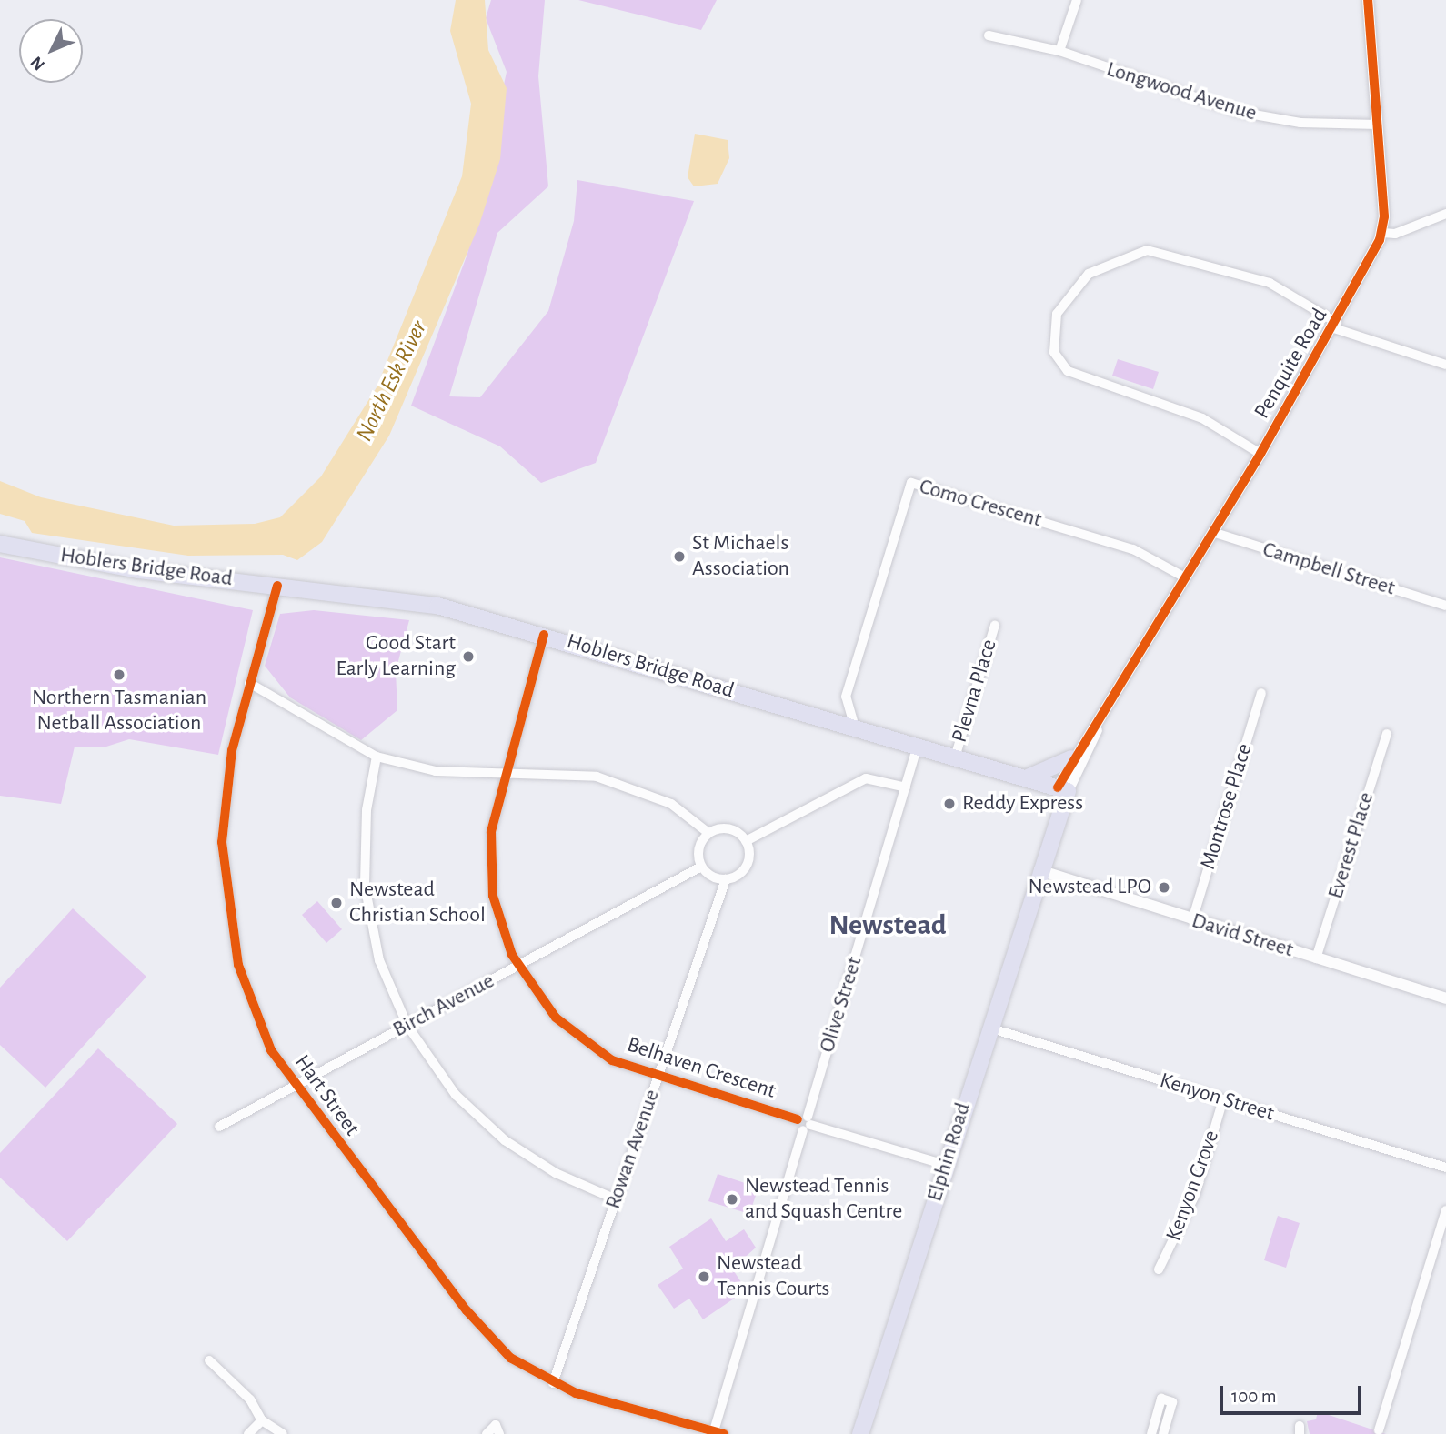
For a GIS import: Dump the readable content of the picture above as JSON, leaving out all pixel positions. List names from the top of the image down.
{
  "streets": {
    "highway": ["Hoblers Bridge Road", "Elphin Road"],
    "street": [
      "Longwood Avenue",
      "Penquite Road",
      "Como Crescent",
      "Campbell Street",
      "Plevna Place",
      "Montrose Place",
      "Everest Place",
      "David Street",
      "Olive Street",
      "Birch Avenue",
      "Belhaven Crescent",
      "Hart Street",
      "Kenyon Street",
      "Rowan Avenue",
      "Kenyon Grove"
    ]
  },
  "crossings": [
    ["Longwood Avenue", "Penquite Road"],
    ["Penquite Road", "Como Crescent"],
    ["Penquite Road", "Hoblers Bridge Road"],
    ["Penquite Road", "Campbell Street"],
    ["Penquite Road", "Elphin Road"],
    ["Como Crescent", "Hoblers Bridge Road"],
    ["Hoblers Bridge Road", "Plevna Place"],
    ["Hoblers Bridge Road", "Olive Street"],
    ["Hoblers Bridge Road", "Belhaven Crescent"],
    ["Hoblers Bridge Road", "Hart Street"],
    ["Hoblers Bridge Road", "Elphin Road"],
    ["Montrose Place", "David Street"],
    ["Everest Place", "David Street"],
    ["David Street", "Elphin Road"],
    ["Olive Street", "Belhaven Crescent"],
    ["Olive Street", "Hart Street"],
    ["Birch Avenue", "Belhaven Crescent"],
    ["Birch Avenue", "Hart Street"],
    ["Birch Avenue", "Rowan Avenue"],
    ["Belhaven Crescent", "Rowan Avenue"],
    ["Belhaven Crescent", "Elphin Road"],
    ["Hart Street", "Rowan Avenue"],
    ["Kenyon Street", "Elphin Road"],
    ["Kenyon Street", "Kenyon Grove"]
  ],
  "districts": ["Newstead"],
  "water": ["North Esk River"],
  "places": [
    "St Michaels Association",
    "Good Start Early Learning",
    "Northern Tasmanian Netball Association",
    "Reddy Express",
    "Newstead LPO",
    "Newstead Christian School",
    "Newstead Tennis and Squash Centre",
    "Newstead Tennis Courts"
  ],
  "scale_bar": "100 m",
  "north": "bottom left"
}
